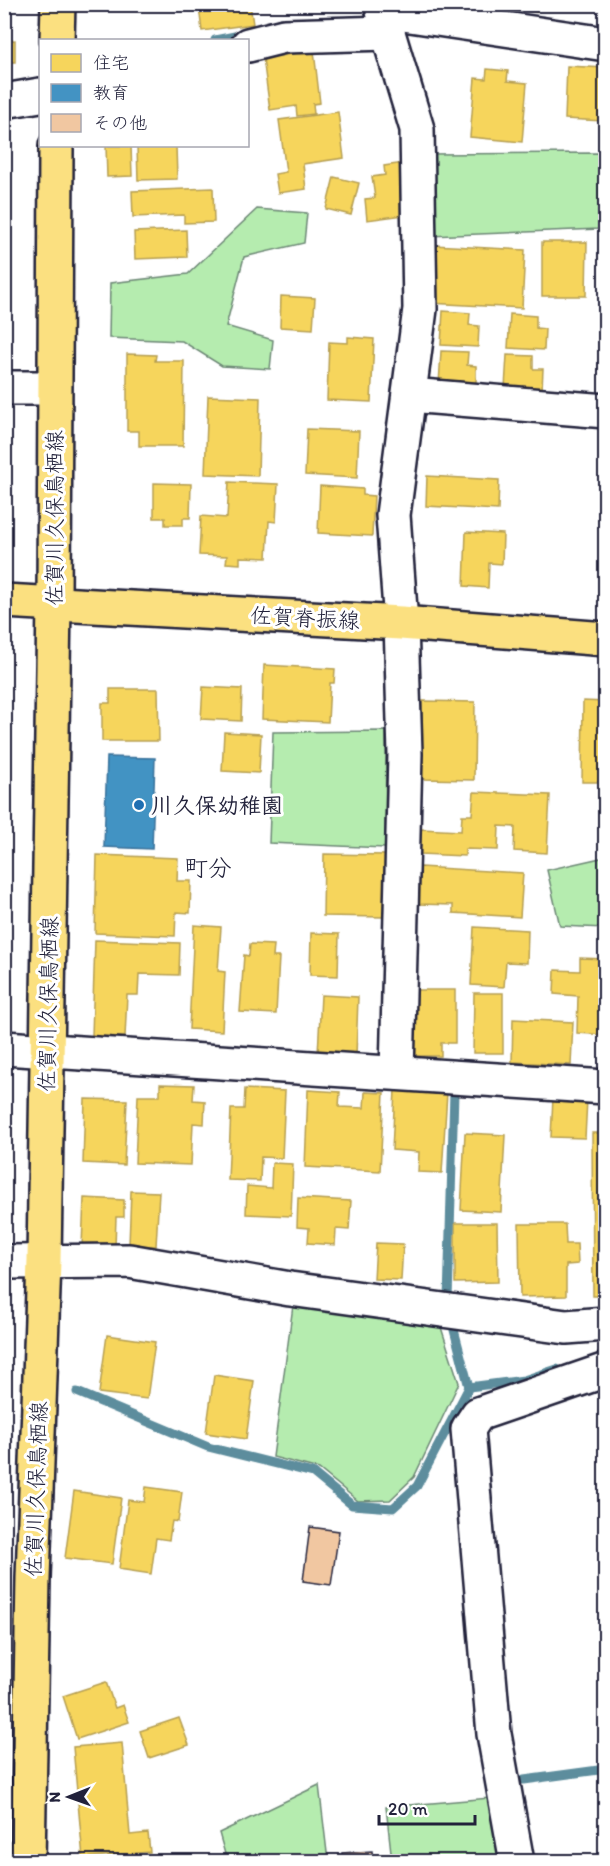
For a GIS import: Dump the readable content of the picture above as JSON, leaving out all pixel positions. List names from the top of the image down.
{
  "streets": {
    "main road": ["佐賀川久保鳥栖線", "佐賀脊振線"]
  },
  "crossings": [
    ["佐賀川久保鳥栖線", "佐賀脊振線"]
  ],
  "districts": ["町分"],
  "places": ["川久保幼稚園"],
  "legend": ["住宅", "教育", "その他"],
  "scale_bar": "20 m",
  "north": "left"
}
